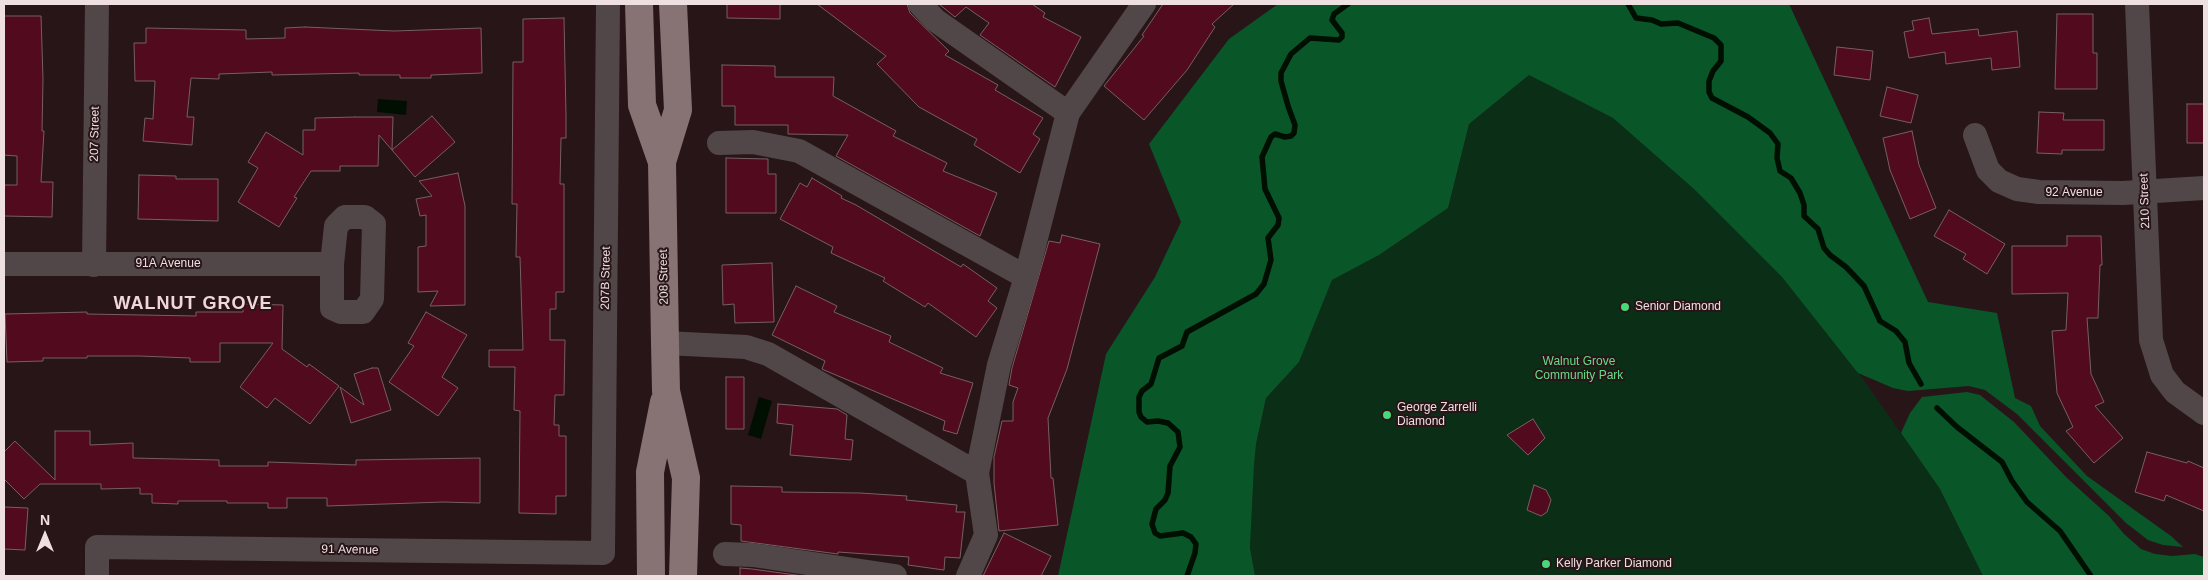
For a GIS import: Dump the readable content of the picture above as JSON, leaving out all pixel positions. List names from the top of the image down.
{
  "streets": {
    "main road": ["208 Street"],
    "street": [
      "207 Street",
      "92 Avenue",
      "210 Street",
      "91A Avenue",
      "207B Street",
      "91 Avenue"
    ]
  },
  "crossings": [
    ["207 Street", "91A Avenue"],
    ["92 Avenue", "210 Street"],
    ["207B Street", "91 Avenue"]
  ],
  "districts": ["WALNUT GROVE"],
  "parks": ["Walnut Grove Community Park"],
  "places": ["Senior Diamond", "George Zarrelli Diamond", "Kelly Parker Diamond"],
  "north": "top"
}
